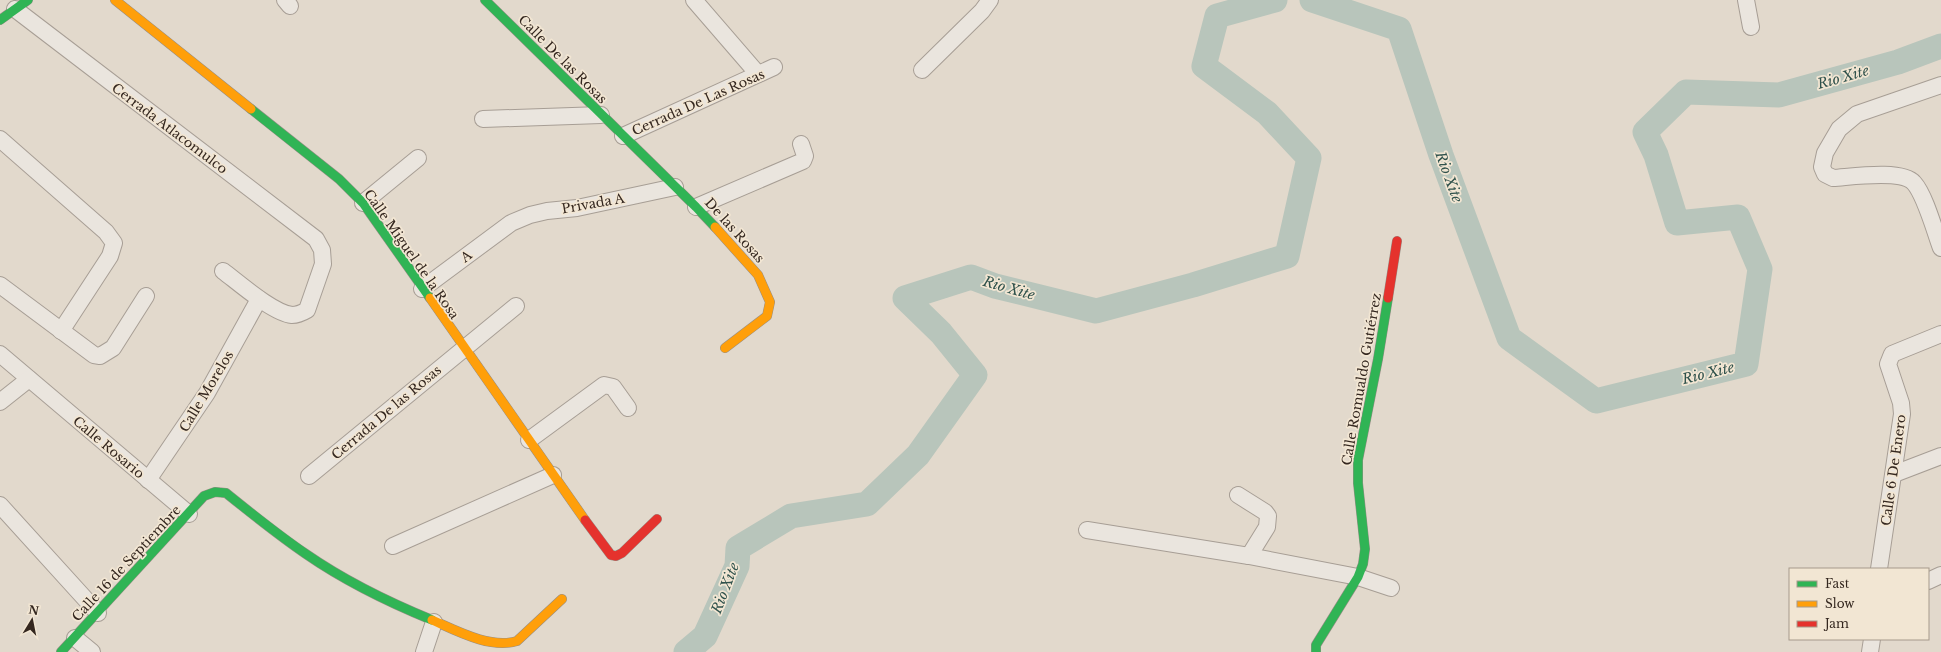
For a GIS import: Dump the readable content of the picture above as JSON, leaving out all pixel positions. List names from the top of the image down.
{
  "streets": {
    "street": [
      "Calle De las Rosas",
      "Cerrada De Las Rosas",
      "Cerrada Atlacomulco",
      "Privada A",
      "De las Rosas",
      "Calle Miguel de la Rosa",
      "A",
      "Calle Romualdo Gutiérrez",
      "Calle Morelos",
      "Cerrada De las Rosas",
      "Calle Rosario",
      "Calle 6 De Enero",
      "Calle 16 de Septiembre"
    ]
  },
  "crossings": [
    ["Calle De las Rosas", "Cerrada De Las Rosas"],
    ["Calle De las Rosas", "De las Rosas"],
    ["Cerrada De Las Rosas", "De las Rosas"],
    ["Cerrada Atlacomulco", "Calle Morelos"],
    ["Privada A", "De las Rosas"],
    ["Privada A", "A"],
    ["Calle Miguel de la Rosa", "A"],
    ["Calle Miguel de la Rosa", "Cerrada De las Rosas"],
    ["Calle Morelos", "Calle Rosario"],
    ["Calle Rosario", "Calle 16 de Septiembre"]
  ],
  "water": ["Rio Xite"],
  "legend": ["Fast", "Slow", "Jam"],
  "north": "top"
}
